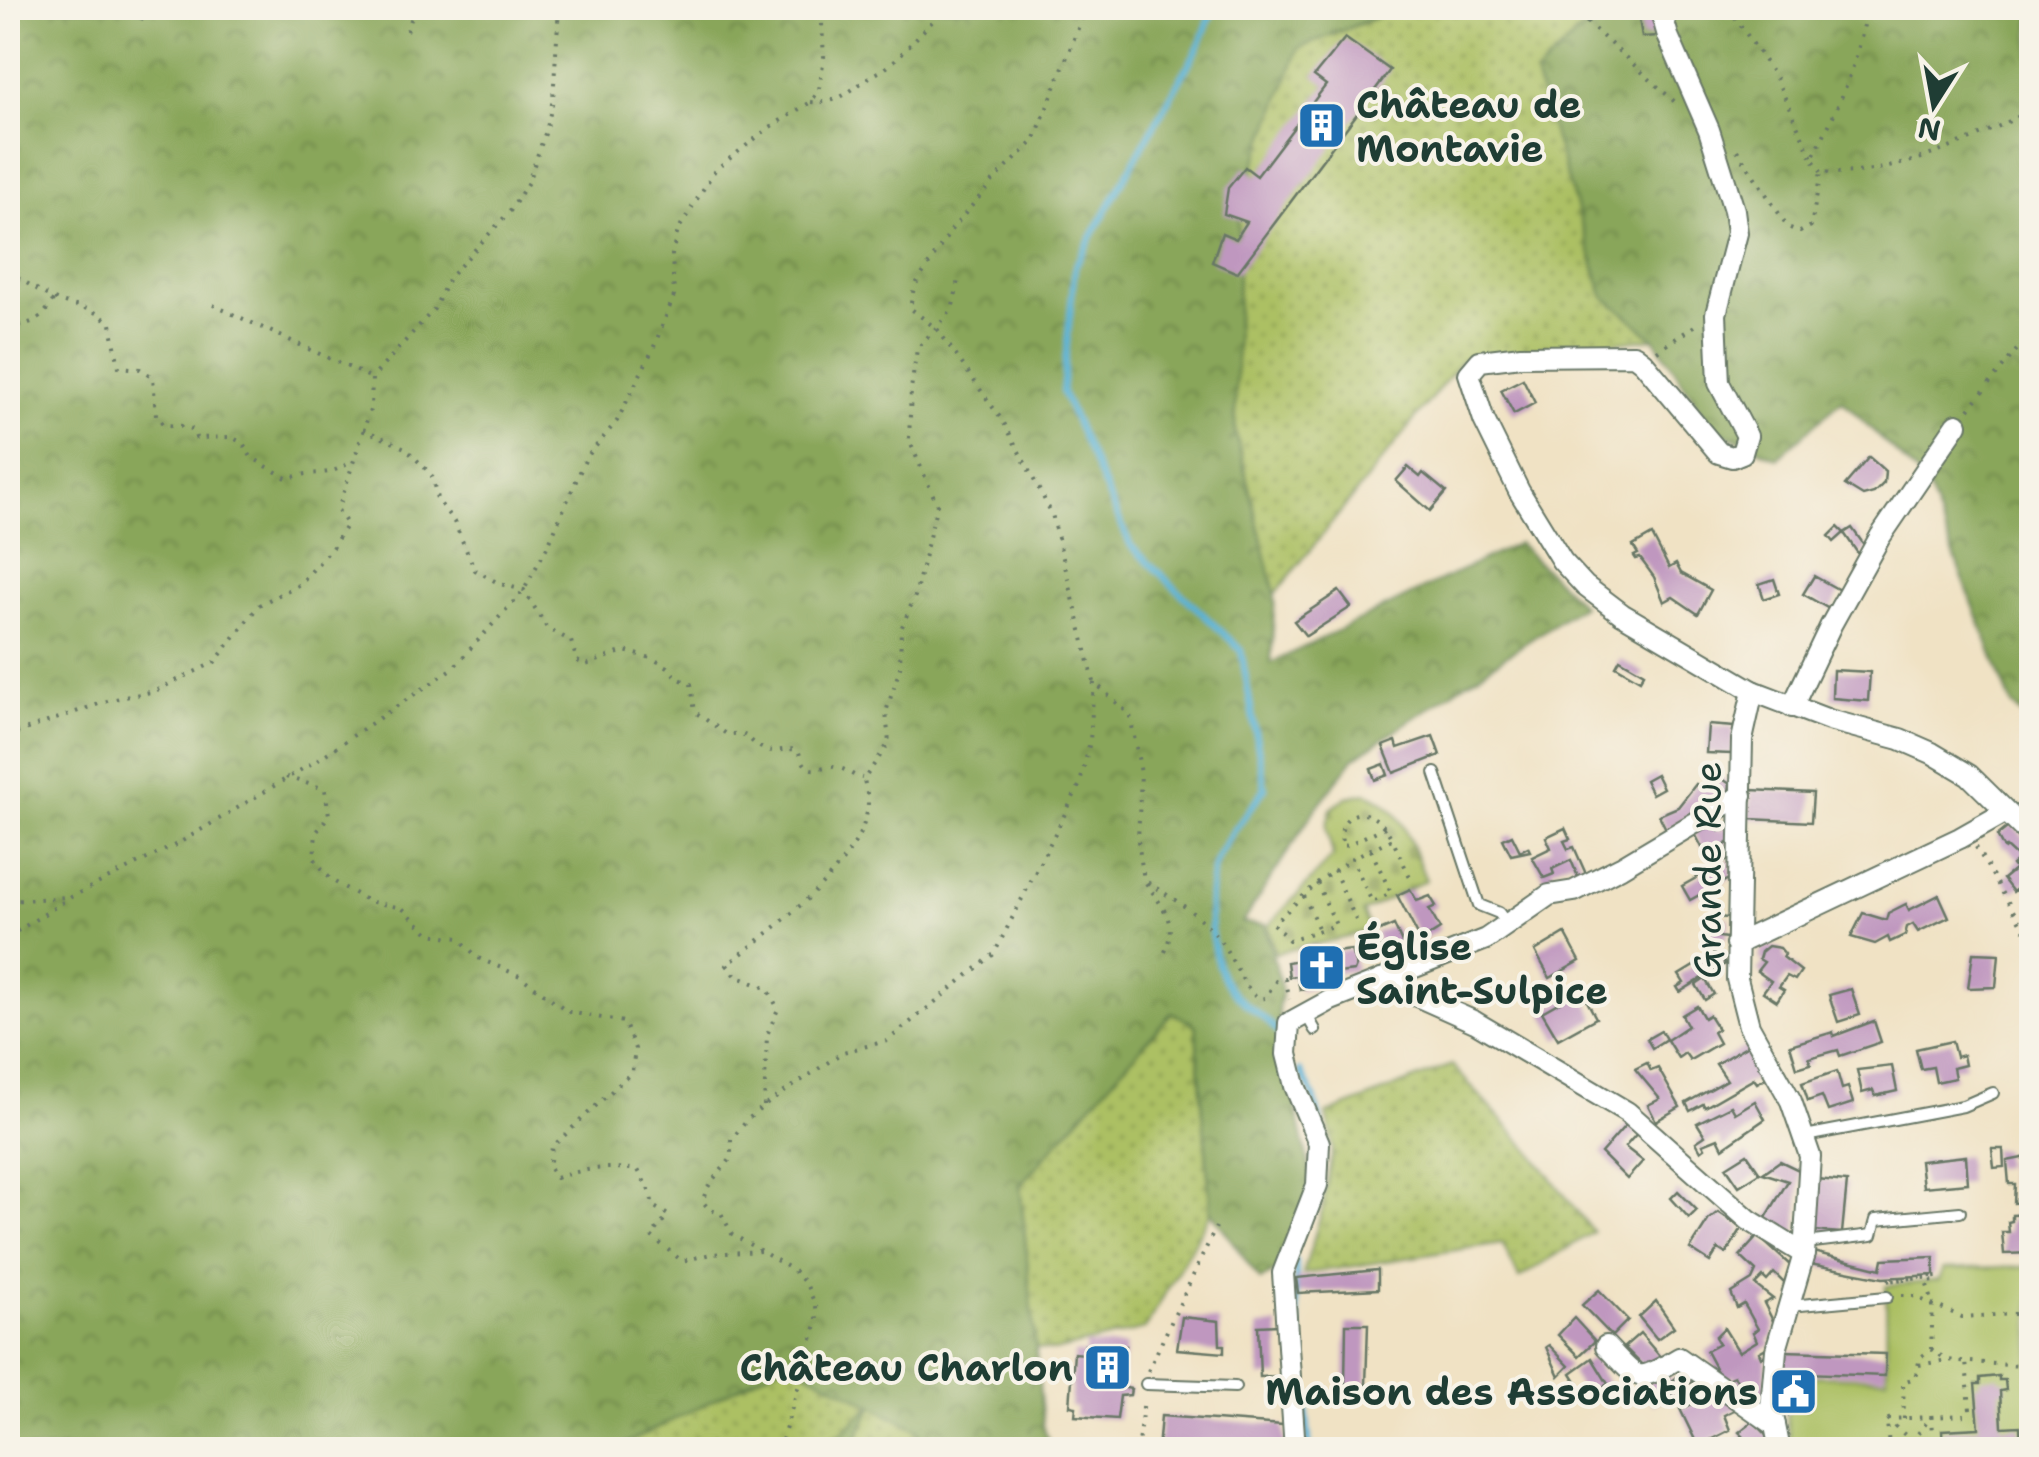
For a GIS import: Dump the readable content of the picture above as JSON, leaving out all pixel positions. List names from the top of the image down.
{
  "streets": {
    "street": ["Grande Rue"]
  },
  "places": {
    "building": ["Château de Montavie", "Château Charlon"],
    "church": ["Église Saint-Sulpice"],
    "public building": ["Maison des Associations"]
  },
  "north": "bottom"
}
